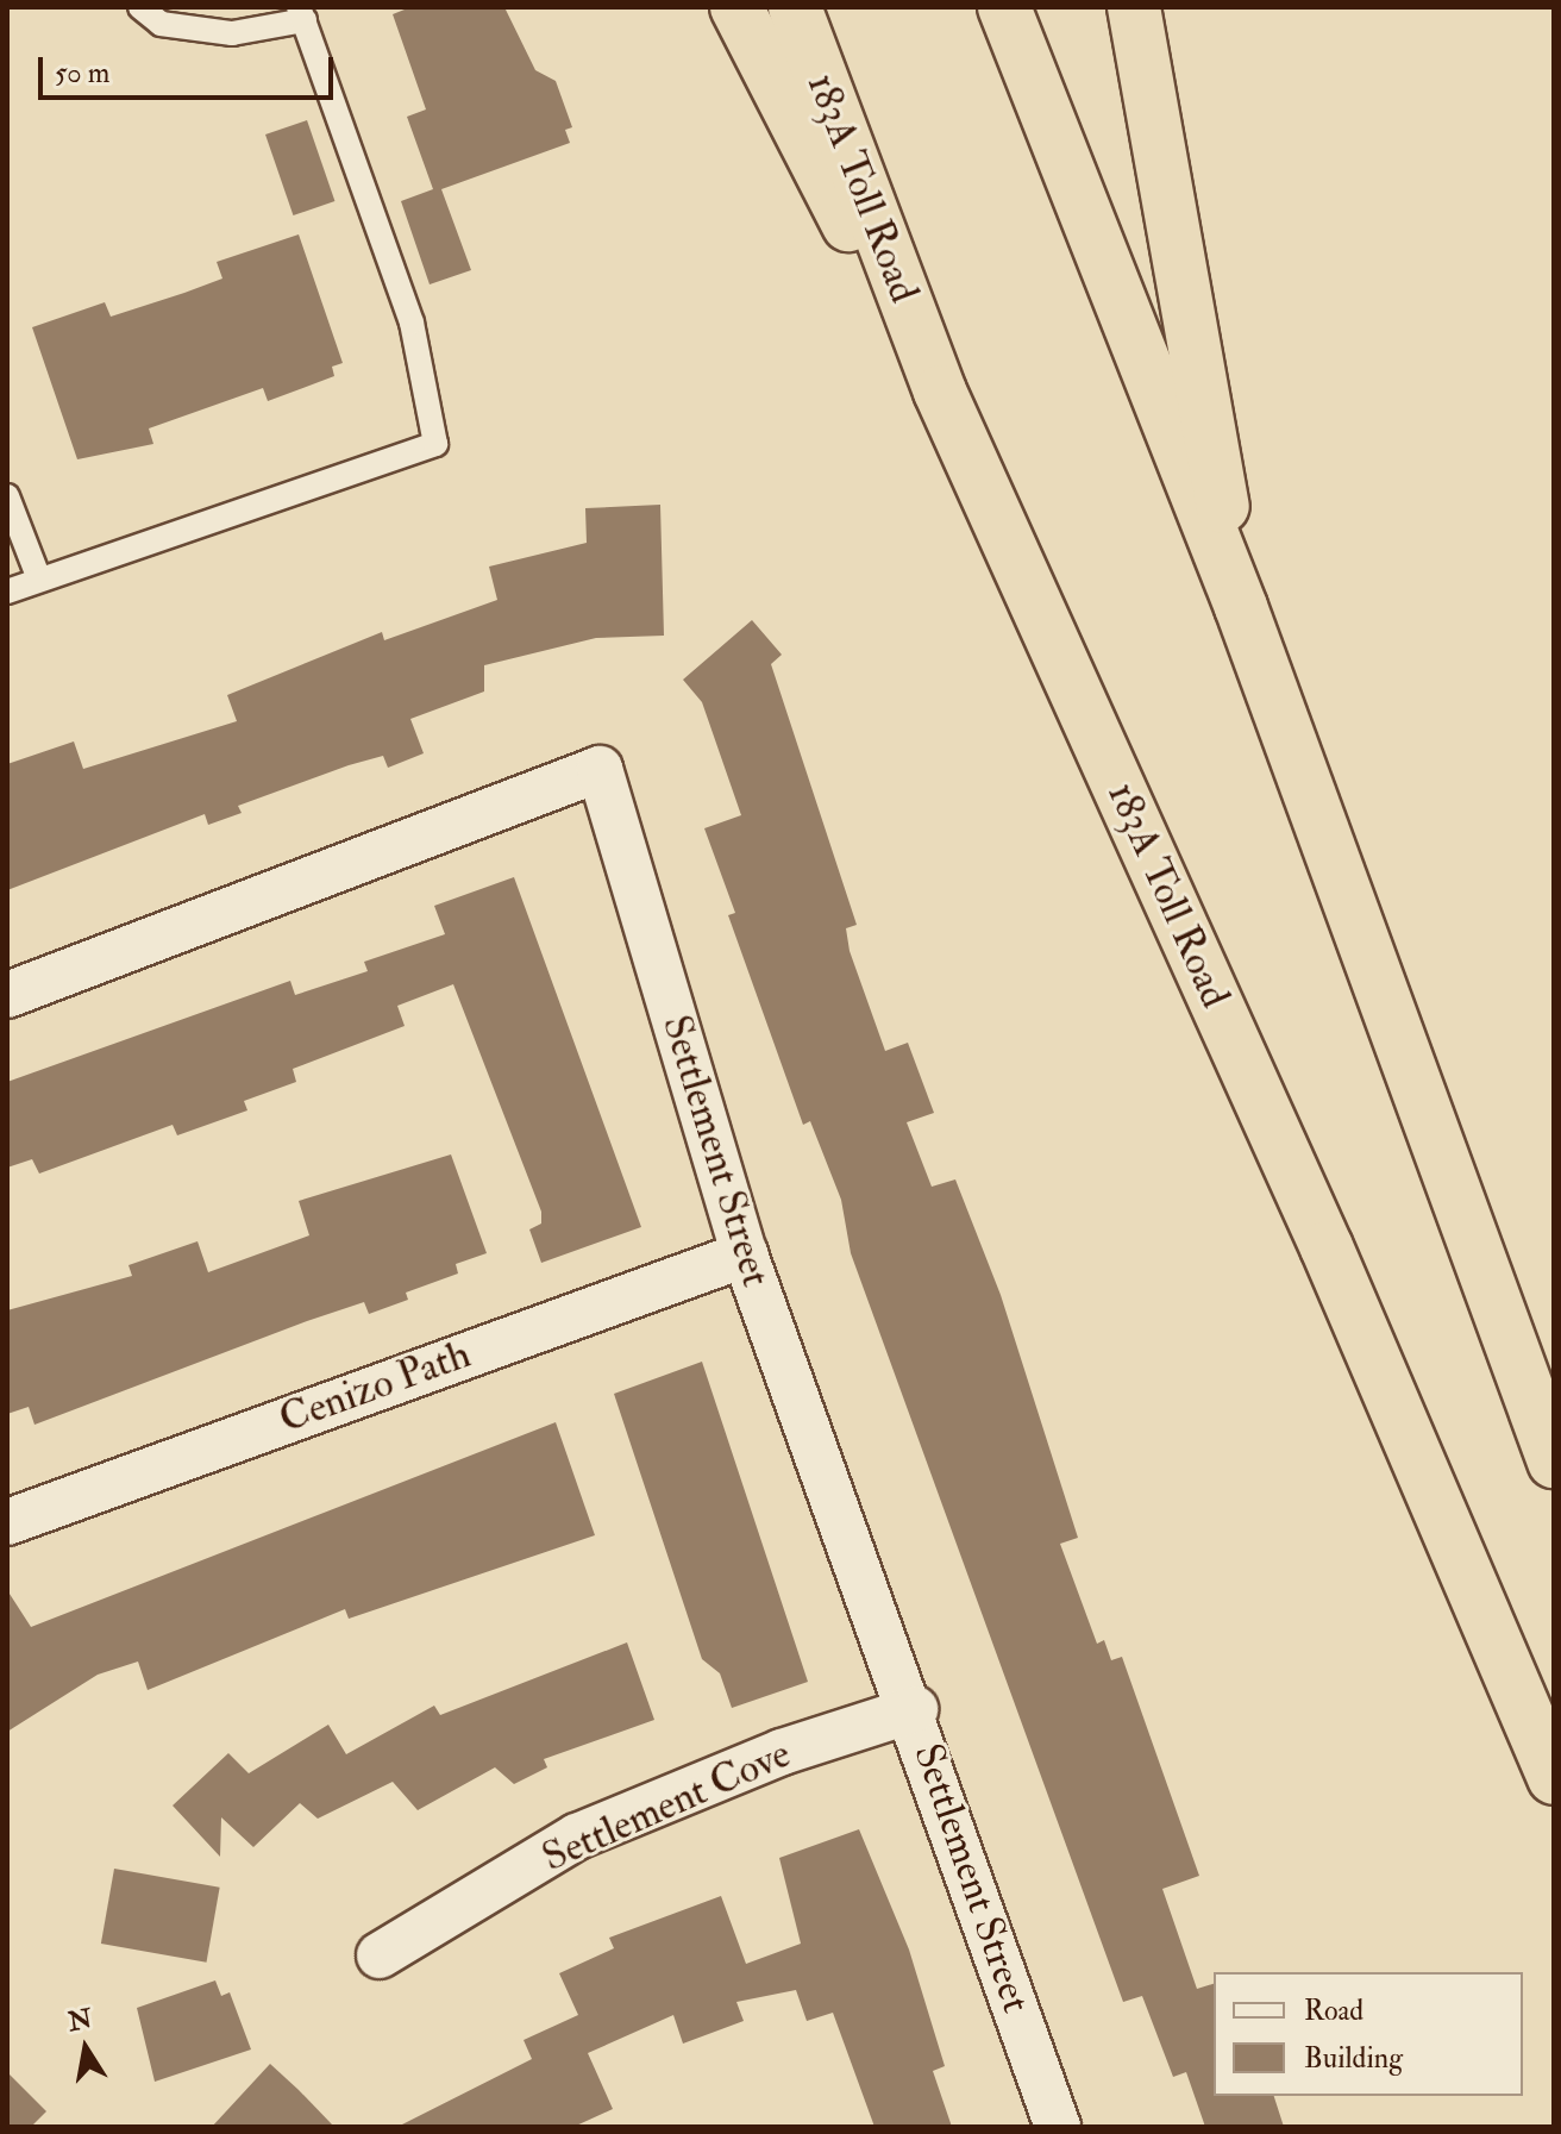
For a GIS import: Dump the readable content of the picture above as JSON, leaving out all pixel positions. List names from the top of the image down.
{
  "streets": {
    "highway": ["183A Toll Road"],
    "street": ["Settlement Street", "Cenizo Path", "Settlement Cove"]
  },
  "crossings": [
    ["Settlement Street", "Cenizo Path"],
    ["Settlement Street", "Settlement Cove"]
  ],
  "legend": ["Road", "Building"],
  "scale_bar": "50 m",
  "north": "top"
}
